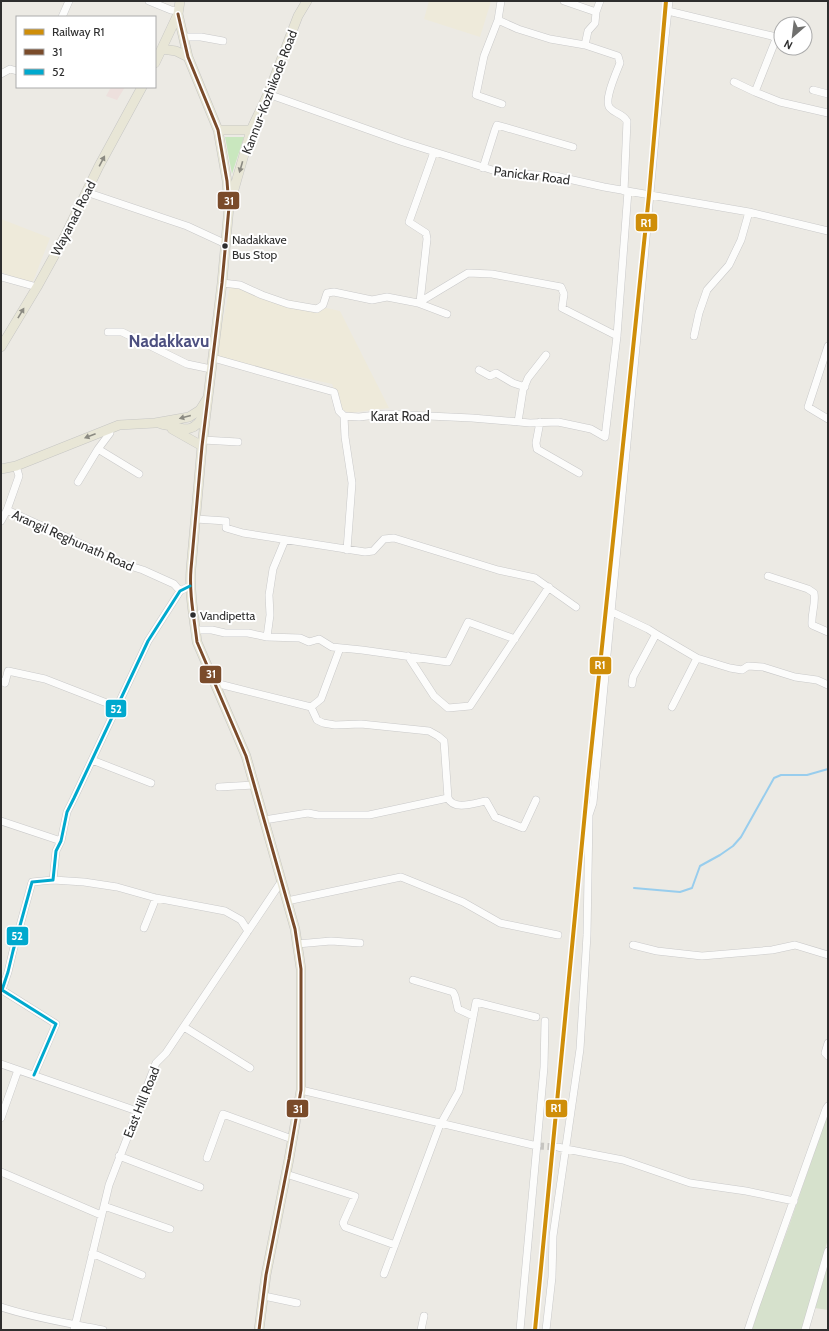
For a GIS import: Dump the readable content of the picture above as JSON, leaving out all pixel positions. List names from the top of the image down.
{
  "streets": {
    "main road": ["Kannur-Kozhikode Road", "Wayanad Road"],
    "street": [
      "Panickar Road",
      "Karat Road",
      "Arangil Reghunath Road",
      "East Hill Road"
    ]
  },
  "crossings": [
    ["Kannur-Kozhikode Road", "Panickar Road"]
  ],
  "one_way": ["Wayanad Road"],
  "districts": ["Nadakkavu"],
  "places": ["Nadakkave Bus Stop", "Vandipetta"],
  "lines": ["rail line R1", "transit line 31", "transit line 52"],
  "legend": ["Railway R1", "31", "52"],
  "north": "bottom left"
}
